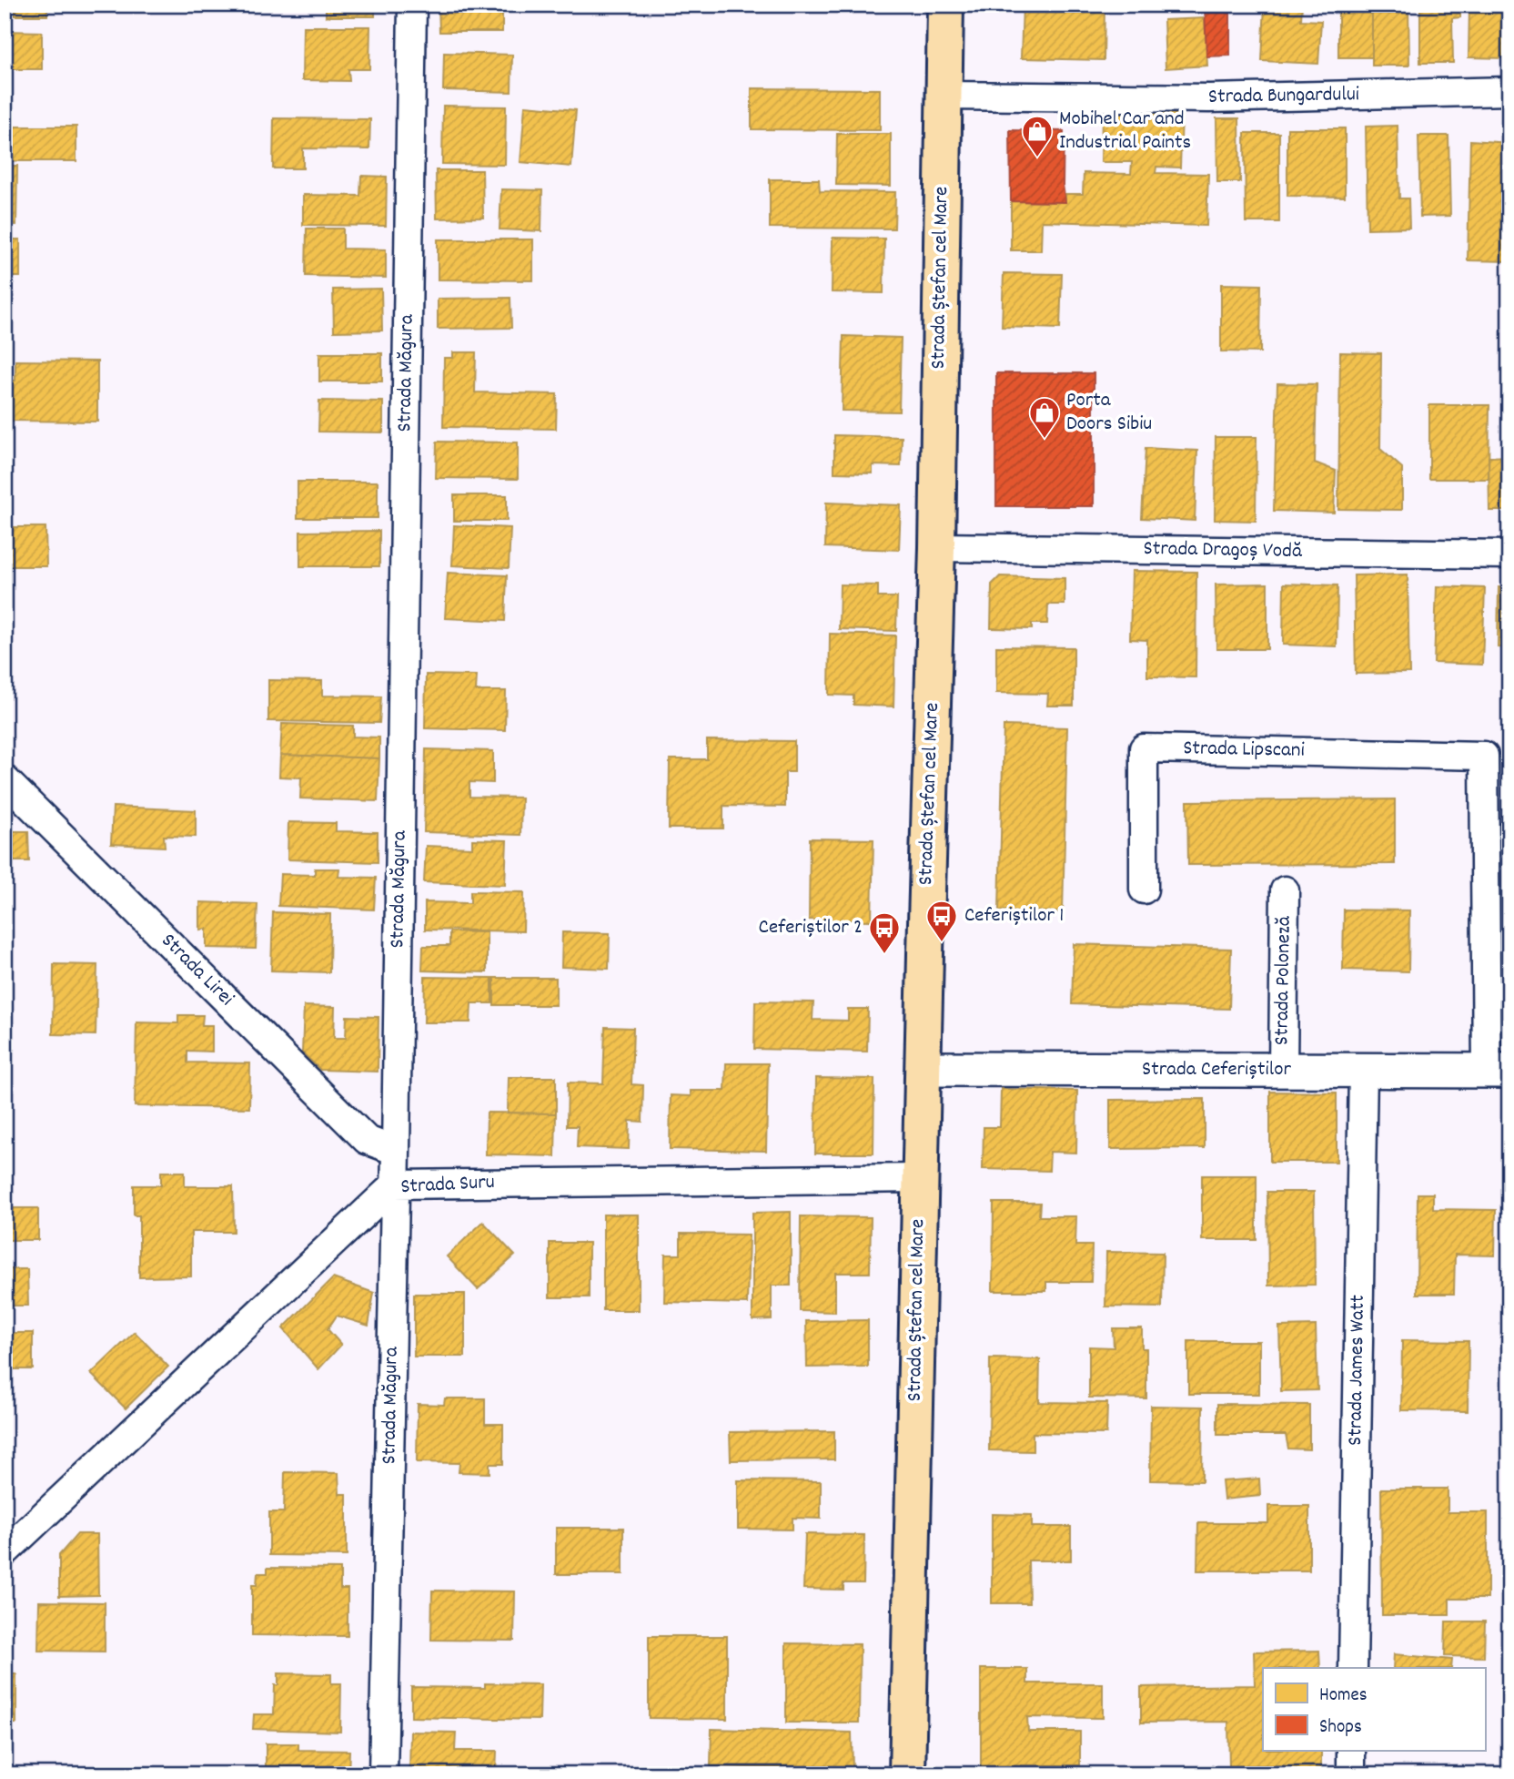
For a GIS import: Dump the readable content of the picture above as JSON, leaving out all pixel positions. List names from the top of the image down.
{
  "streets": {
    "main road": ["Strada Ștefan cel Mare"],
    "street": [
      "Strada Bungardului",
      "Strada Măgura",
      "Strada Dragoș Vodă",
      "Strada Lipscani",
      "Strada Lirei",
      "Strada Poloneză",
      "Strada Ceferiștilor",
      "Strada Suru",
      "Strada James Watt"
    ]
  },
  "crossings": [
    ["Strada Bungardului", "Strada Ștefan cel Mare"],
    ["Strada Ștefan cel Mare", "Strada Dragoș Vodă"],
    ["Strada Ștefan cel Mare", "Strada Ceferiștilor"],
    ["Strada Ștefan cel Mare", "Strada Suru"],
    ["Strada Măgura", "Strada Lirei"],
    ["Strada Măgura", "Strada Suru"],
    ["Strada Lipscani", "Strada Ceferiștilor"],
    ["Strada Poloneză", "Strada Ceferiștilor"],
    ["Strada Ceferiștilor", "Strada James Watt"]
  ],
  "places": {
    "shop": ["Mobihel Car and Industrial Paints", "Porta Doors Sibiu"],
    "bus stop": ["Ceferiștilor 1", "Ceferiștilor 2"]
  },
  "legend": ["Homes", "Shops"]
}
